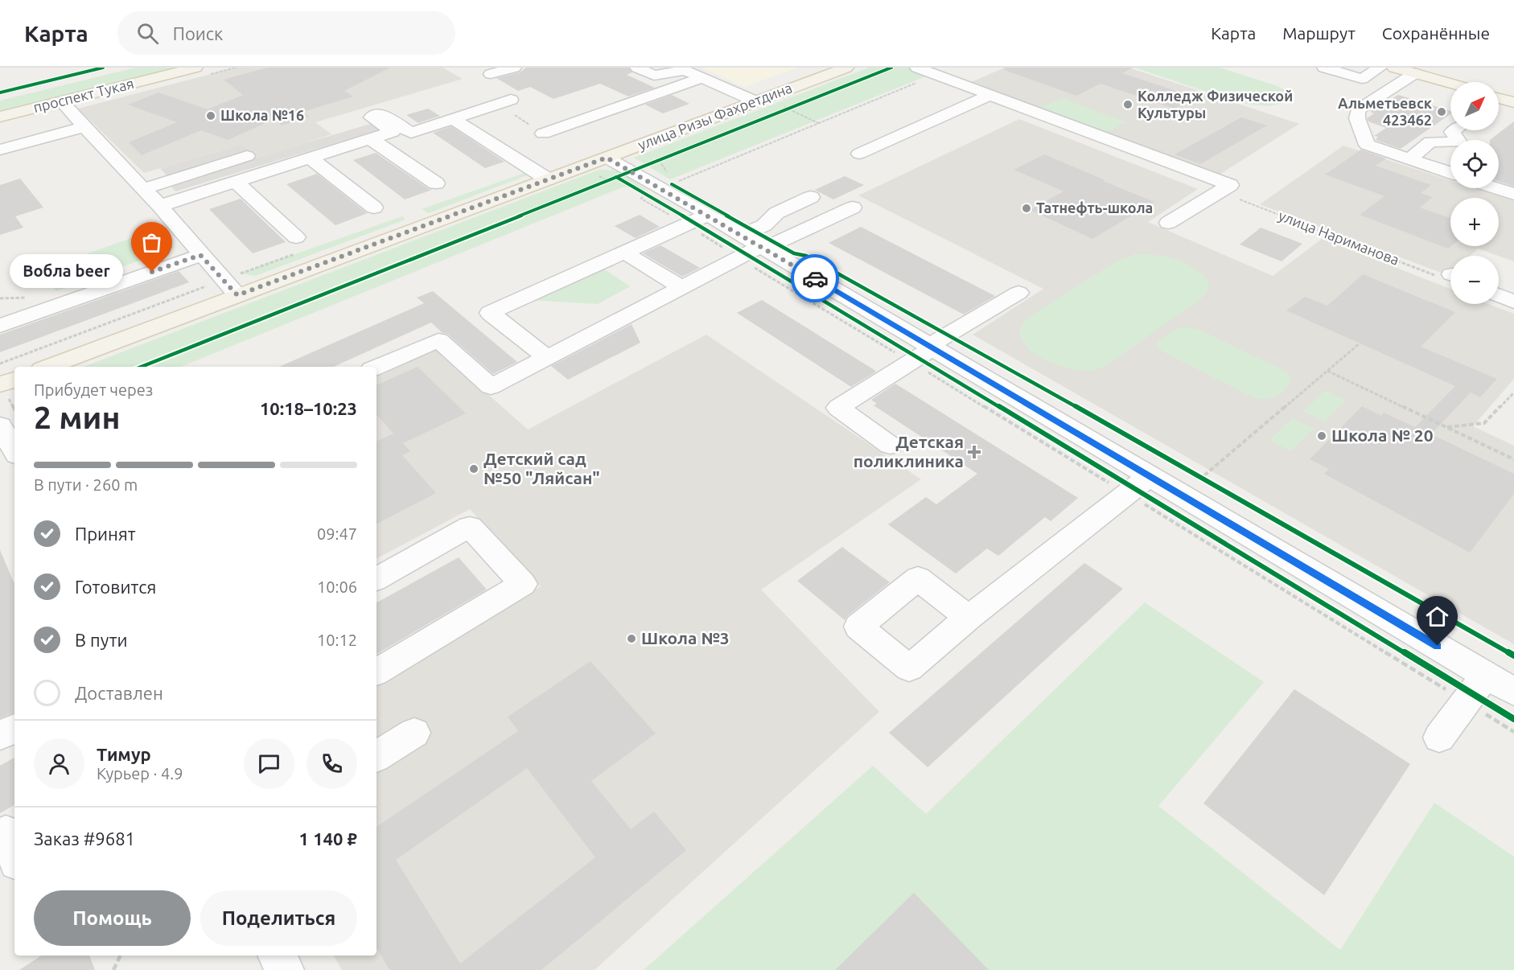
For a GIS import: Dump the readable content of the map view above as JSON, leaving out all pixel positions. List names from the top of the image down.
{
  "streets": {
    "main road": ["проспект Тукая", "улица Ризы Фахретдина"],
    "path": ["улица Нариманова"]
  },
  "places": {
    "other": [
      "Колледж Физической Культуры",
      "Альметьевск 423462",
      "Школа №16",
      "Татнефть-школа",
      "Вобла beer",
      "Школа № 20",
      "Детский сад №50 \"Ляйсан\"",
      "Школа №3"
    ],
    "health": ["Детская поликлиника"]
  },
  "north": "top right",
  "page": {
    "header": "Карта",
    "search": "Поиск",
    "nav": ["Карта", "Маршрут", "Сохранённые"],
    "map_buttons": ["+", "−"],
    "bubble": "Вобла beer",
    "heading": ["2 мин", "Прибудет через", "10:18–10:23"],
    "panel": [
      "Тимур",
      "Курьер · 4.9",
      "Заказ #9681",
      "1 140 ₽"
    ],
    "bar": "В пути · 260 m",
    "list": [
      ["Принят", "09:47"],
      ["Готовится", "10:06"],
      ["В пути", "10:12"],
      "Доставлен"
    ],
    "buttons": ["Помощь", "Поделиться"]
  }
}
